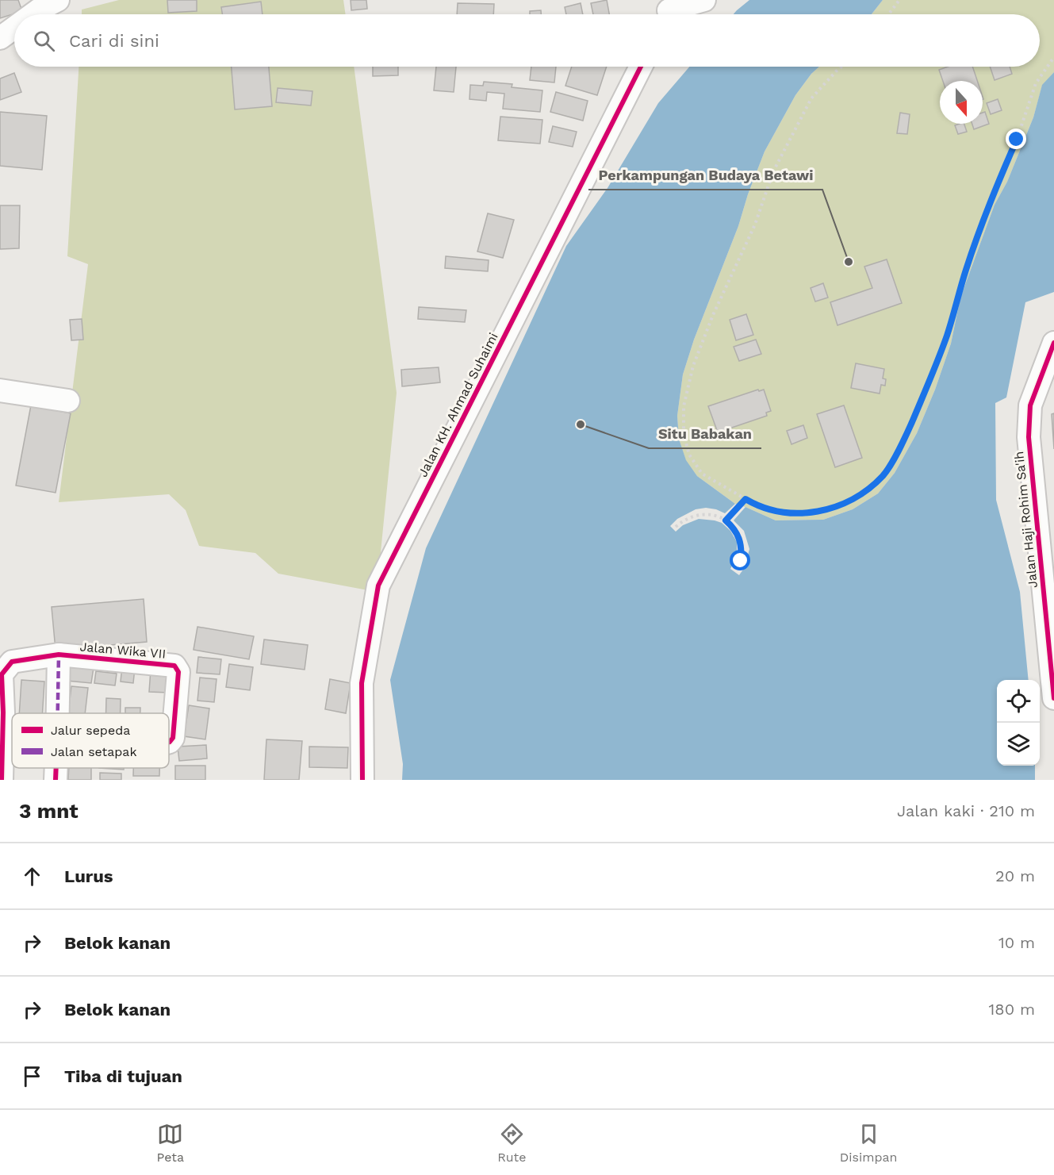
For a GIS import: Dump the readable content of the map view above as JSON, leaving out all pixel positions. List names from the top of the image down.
{
  "streets": {
    "street": ["Jalan KH. Ahmad Suhaimi", "Jalan Haji Rohim Sa'ih", "Jalan Wika VII"]
  },
  "places": ["Perkampungan Budaya Betawi", "Situ Babakan"],
  "legend": ["Jalur sepeda", "Jalan setapak"],
  "north": "bottom",
  "page": {
    "search": "Cari di sini",
    "heading": ["3 mnt", "Jalan kaki · 210 m"],
    "list": [
      ["Lurus", "20 m"],
      ["Belok kanan", "10 m"],
      ["Belok kanan", "180 m"],
      "Tiba di tujuan"
    ],
    "nav": ["Peta", "Rute", "Disimpan"]
  }
}
